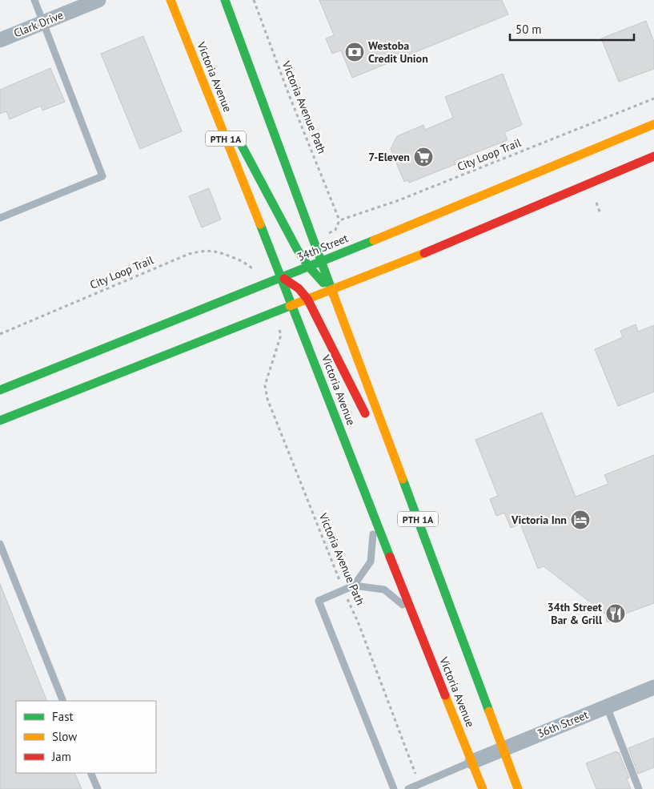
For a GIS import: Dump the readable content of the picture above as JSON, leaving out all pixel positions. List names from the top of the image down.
{
  "streets": {
    "main road": ["Victoria Avenue", "PTH 1A", "34th Street"],
    "street": ["Clark Drive", "36th Street"],
    "path": ["Victoria Avenue Path", "City Loop Trail"]
  },
  "crossings": [
    ["Victoria Avenue", "34th Street"],
    ["Victoria Avenue", "36th Street"],
    ["Victoria Avenue Path", "City Loop Trail"]
  ],
  "places": {
    "bank": ["Westoba Credit Union"],
    "supermarket": ["7-Eleven"],
    "hotel": ["Victoria Inn"],
    "restaurant": ["34th Street Bar & Grill"]
  },
  "legend": ["Fast", "Slow", "Jam"],
  "scale_bar": "50 m"
}
